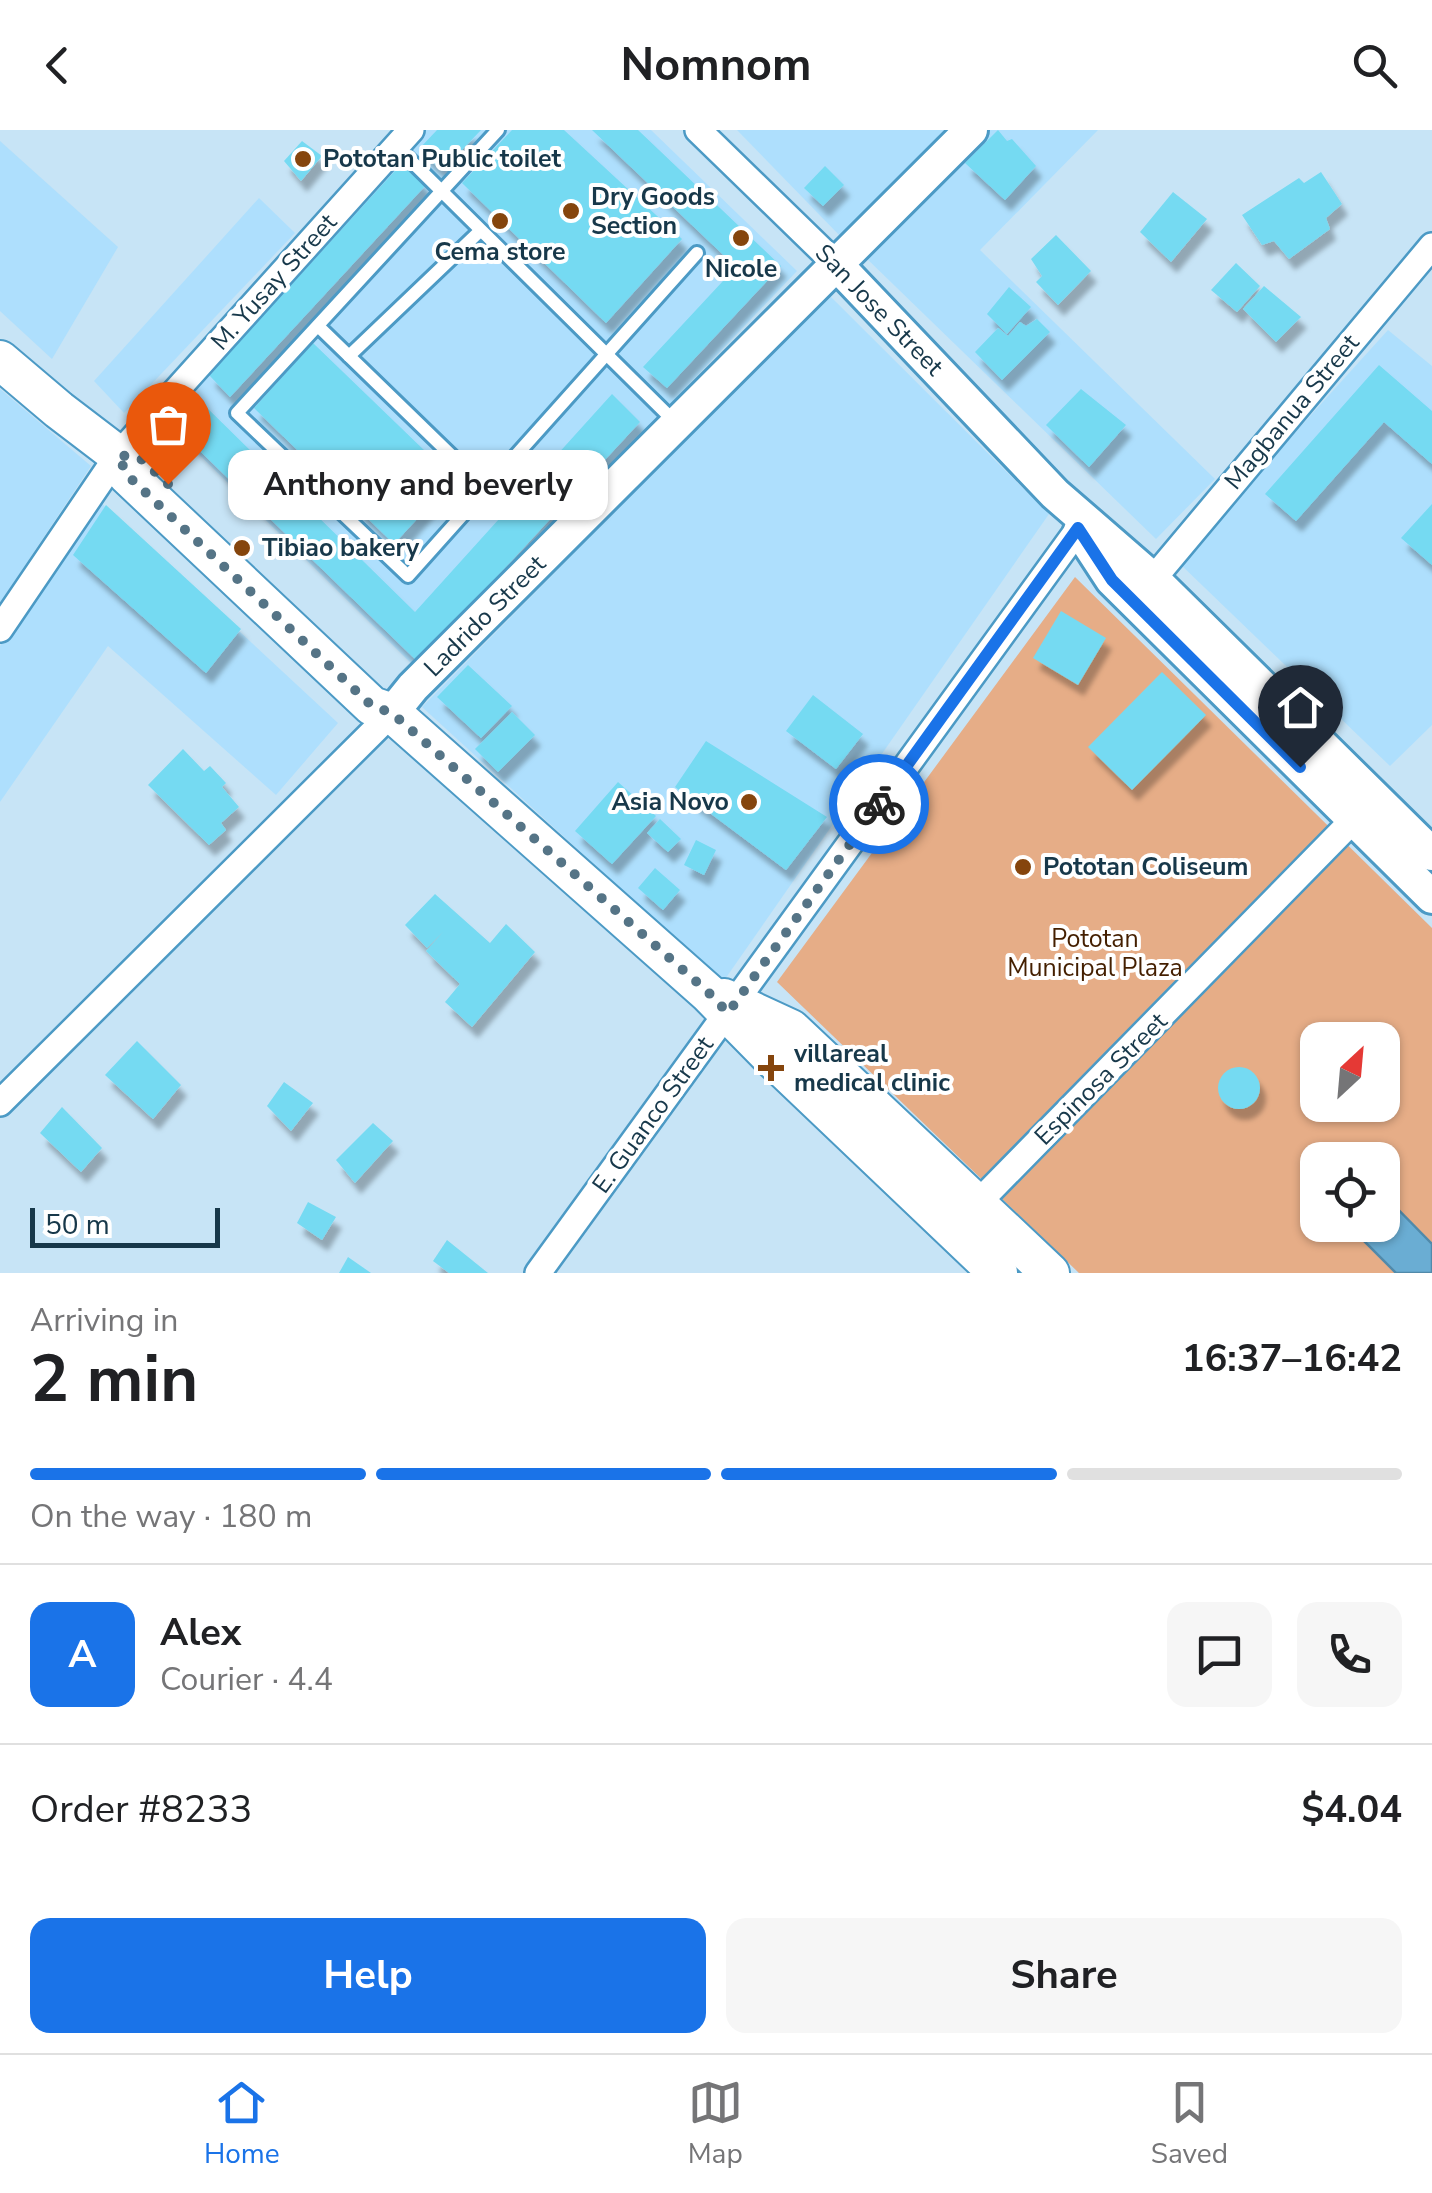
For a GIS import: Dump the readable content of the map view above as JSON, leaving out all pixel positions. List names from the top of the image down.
{
  "streets": {
    "street": [
      "M. Yusay Street",
      "San Jose Street",
      "Magbanua Street",
      "Ladrido Street",
      "Espinosa Street",
      "E. Guanco Street"
    ]
  },
  "crossings": [
    ["San Jose Street", "Magbanua Street"],
    ["San Jose Street", "Ladrido Street"],
    ["San Jose Street", "Espinosa Street"],
    ["San Jose Street", "E. Guanco Street"]
  ],
  "parks": ["Pototan Municipal Plaza"],
  "places": {
    "other": [
      "Pototan Public toilet",
      "Dry Goods Section",
      "Cema store",
      "Nicole",
      "Anthony and beverly",
      "Tibiao bakery",
      "Asia Novo",
      "Pototan Coliseum"
    ],
    "health": ["villareal medical clinic"]
  },
  "scale_bar": "50 m",
  "north": "top right",
  "page": {
    "header": "Nomnom",
    "bubble": "Anthony and beverly",
    "scale": "50 m",
    "heading": ["2 min", "Arriving in", "16:37–16:42"],
    "panel": [
      "Alex",
      "Courier · 4.4",
      "Order #8233",
      "$4.04"
    ],
    "bar": "On the way · 180 m",
    "round": "A",
    "buttons": ["Help", "Share"],
    "tabs": ["Home", "Map", "Saved"]
  }
}
